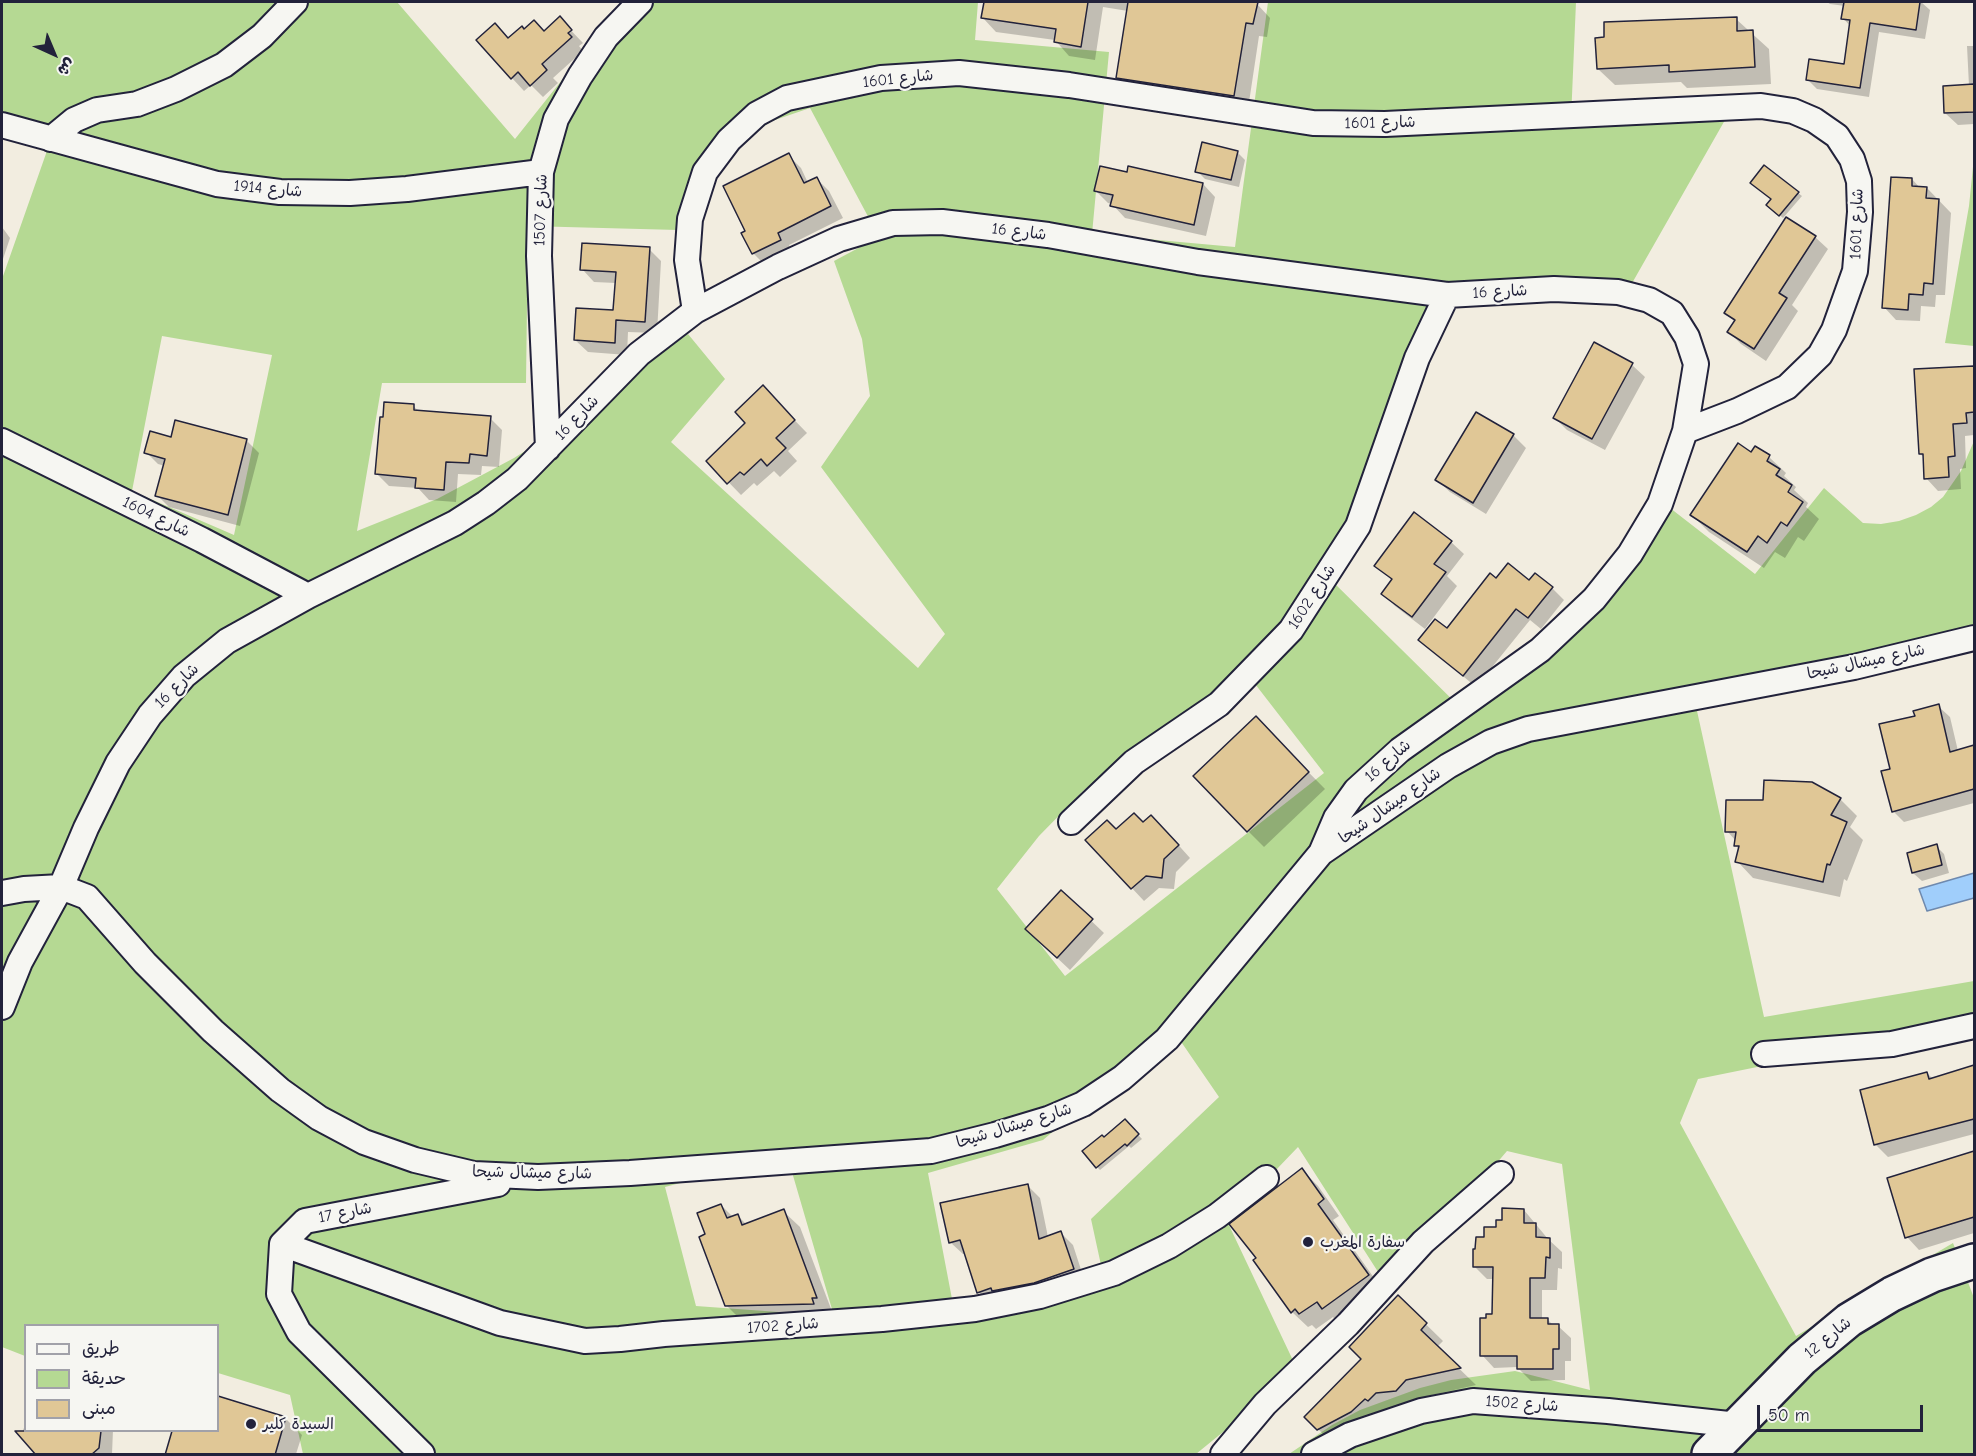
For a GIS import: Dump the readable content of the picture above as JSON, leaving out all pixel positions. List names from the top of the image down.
{
  "streets": {
    "main road": ["شارع 12"],
    "street": [
      "شارع 1601",
      "شارع 1914",
      "شارع 1507",
      "شارع 16",
      "شارع 1604",
      "شارع 1602",
      "شارع ميشال شيحا",
      "شارع 17",
      "شارع 1702",
      "شارع 1502"
    ]
  },
  "crossings": [
    ["شارع 1601", "شارع 16"],
    ["شارع 1914", "شارع 1507"],
    ["شارع 1507", "شارع 16"],
    ["شارع 16", "شارع 1604"],
    ["شارع 16", "شارع 1602"],
    ["شارع 16", "شارع ميشال شيحا"],
    ["شارع ميشال شيحا", "شارع 17"],
    ["شارع 17", "شارع 1702"],
    ["شارع 12", "شارع 1502"]
  ],
  "places": ["سفارة المغرب", "السيدة كلير"],
  "legend": ["طريق", "حديقة", "مبنى"],
  "scale_bar": "50 m",
  "north": "bottom right"
}
